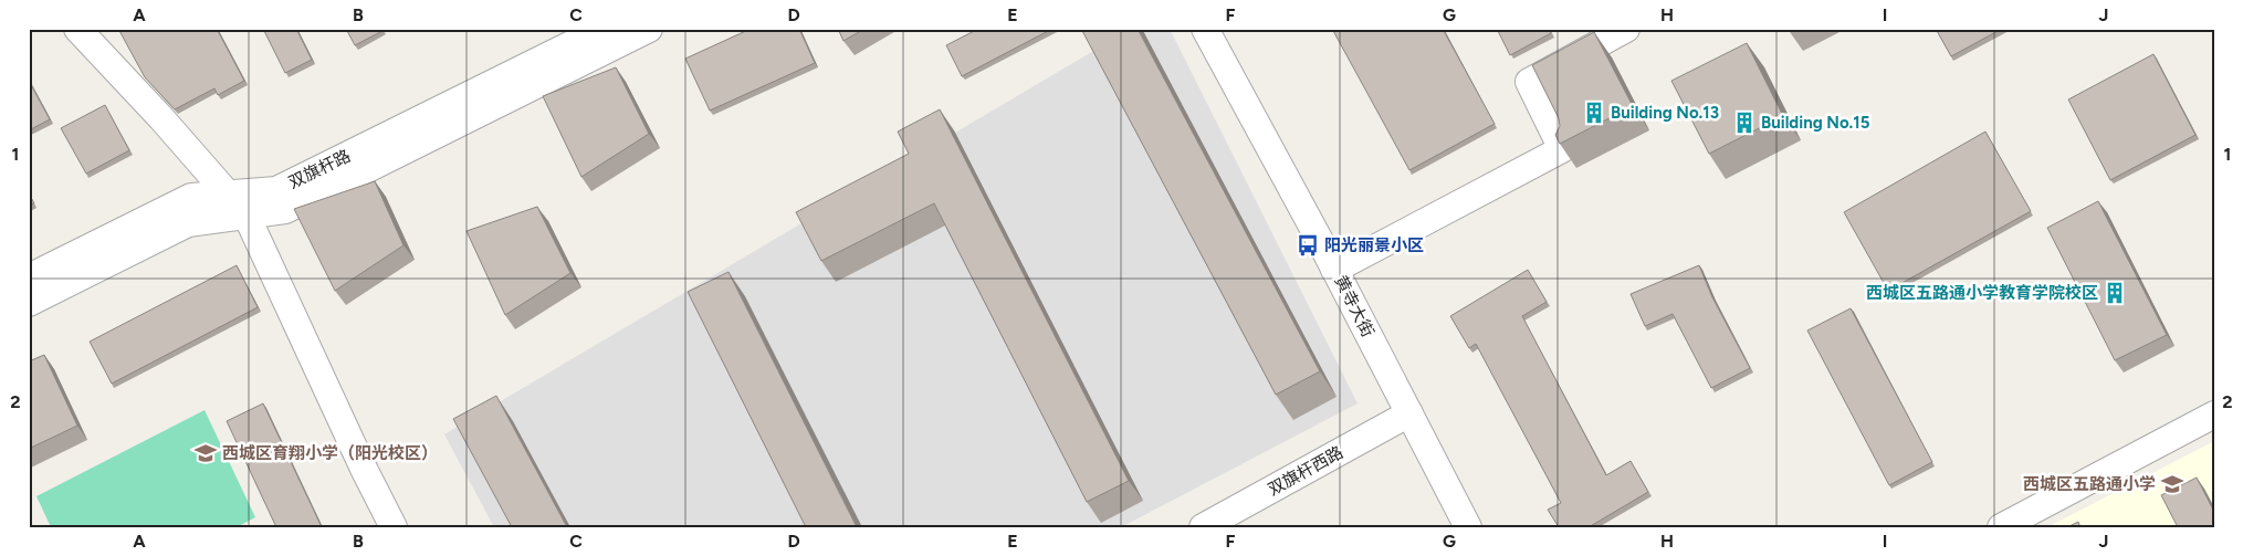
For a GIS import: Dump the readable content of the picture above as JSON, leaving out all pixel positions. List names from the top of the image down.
{
  "streets": {
    "street": ["双旗杆路", "黄寺大街", "双旗杆西路"]
  },
  "crossings": [
    ["黄寺大街", "双旗杆西路"]
  ],
  "places": {
    "building": ["Building No.13", "Building No.15", "西城区五路通小学教育学院校区"],
    "bus stop": ["阳光丽景小区"],
    "school or university": ["西城区育翔小学（阳光校区）", "西城区五路通小学"]
  },
  "grid": {
    "columns": [
      "A",
      "B",
      "C",
      "D",
      "E",
      "F",
      "G",
      "H",
      "I",
      "J"
    ],
    "rows": ["1", "2"]
  }
}
